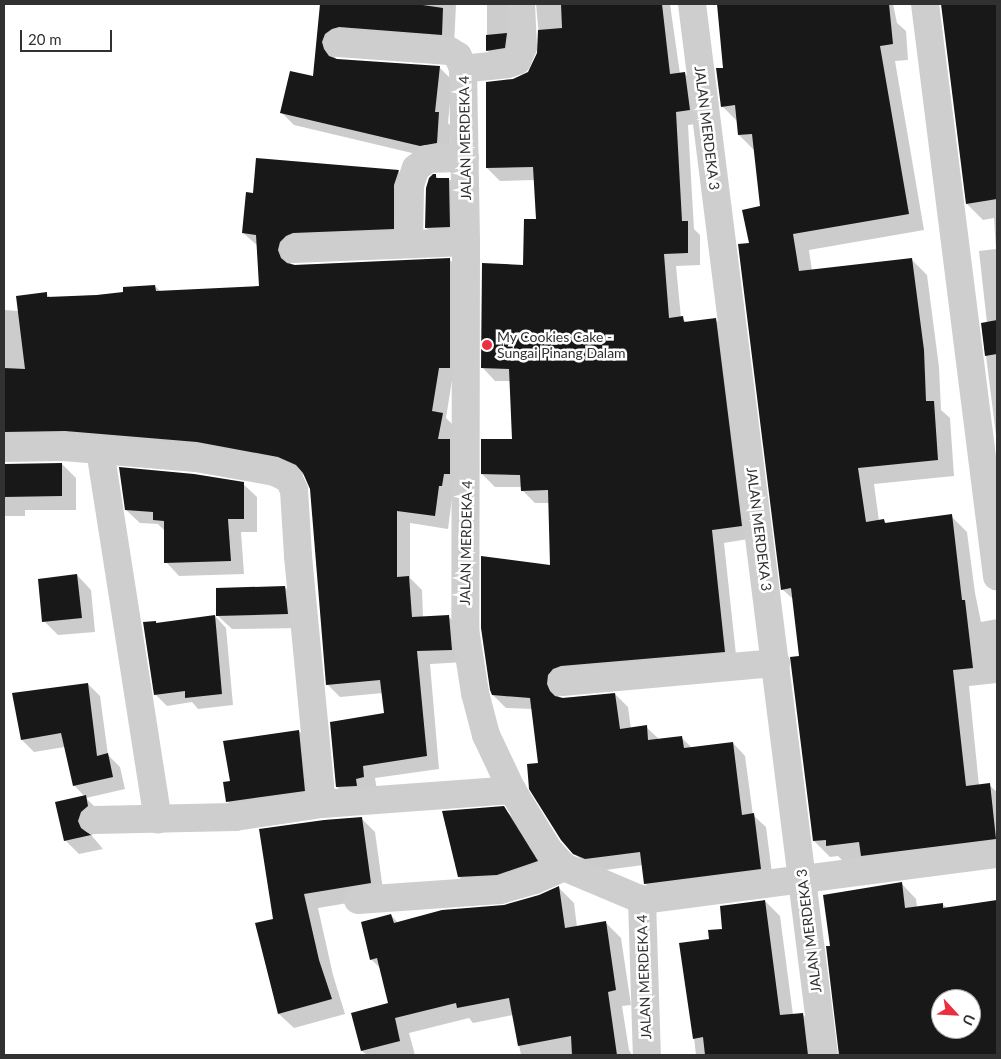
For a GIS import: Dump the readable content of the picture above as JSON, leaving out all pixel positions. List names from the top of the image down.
{
  "streets": {
    "street": ["JALAN MERDEKA 3", "JALAN MERDEKA 4"]
  },
  "places": ["My Cookies Cake - Sungai Pinang Dalam"],
  "scale_bar": "20 m",
  "north": "bottom right"
}
